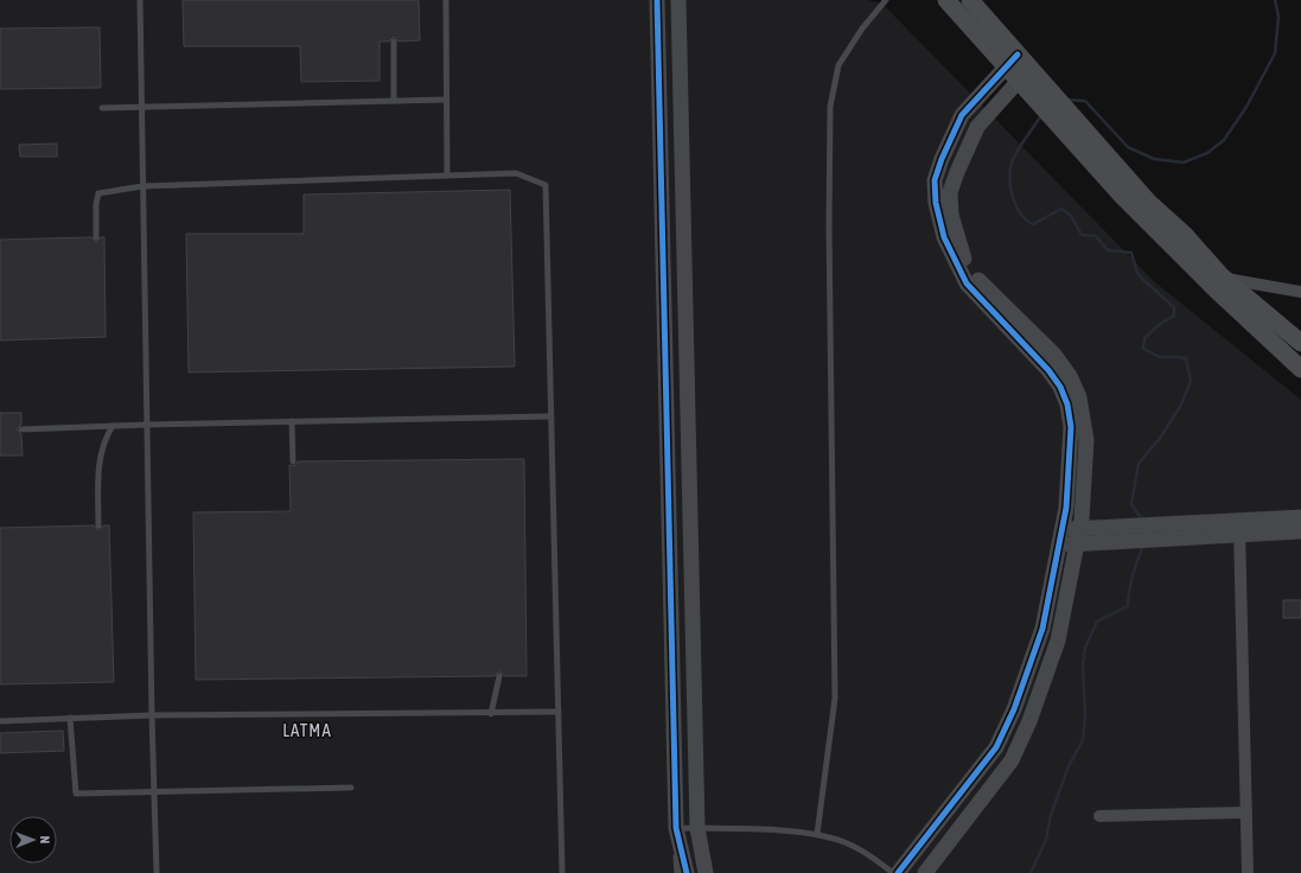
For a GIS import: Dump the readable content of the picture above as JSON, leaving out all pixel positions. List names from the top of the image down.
{
  "districts": ["LATMA"],
  "north": "right"
}
